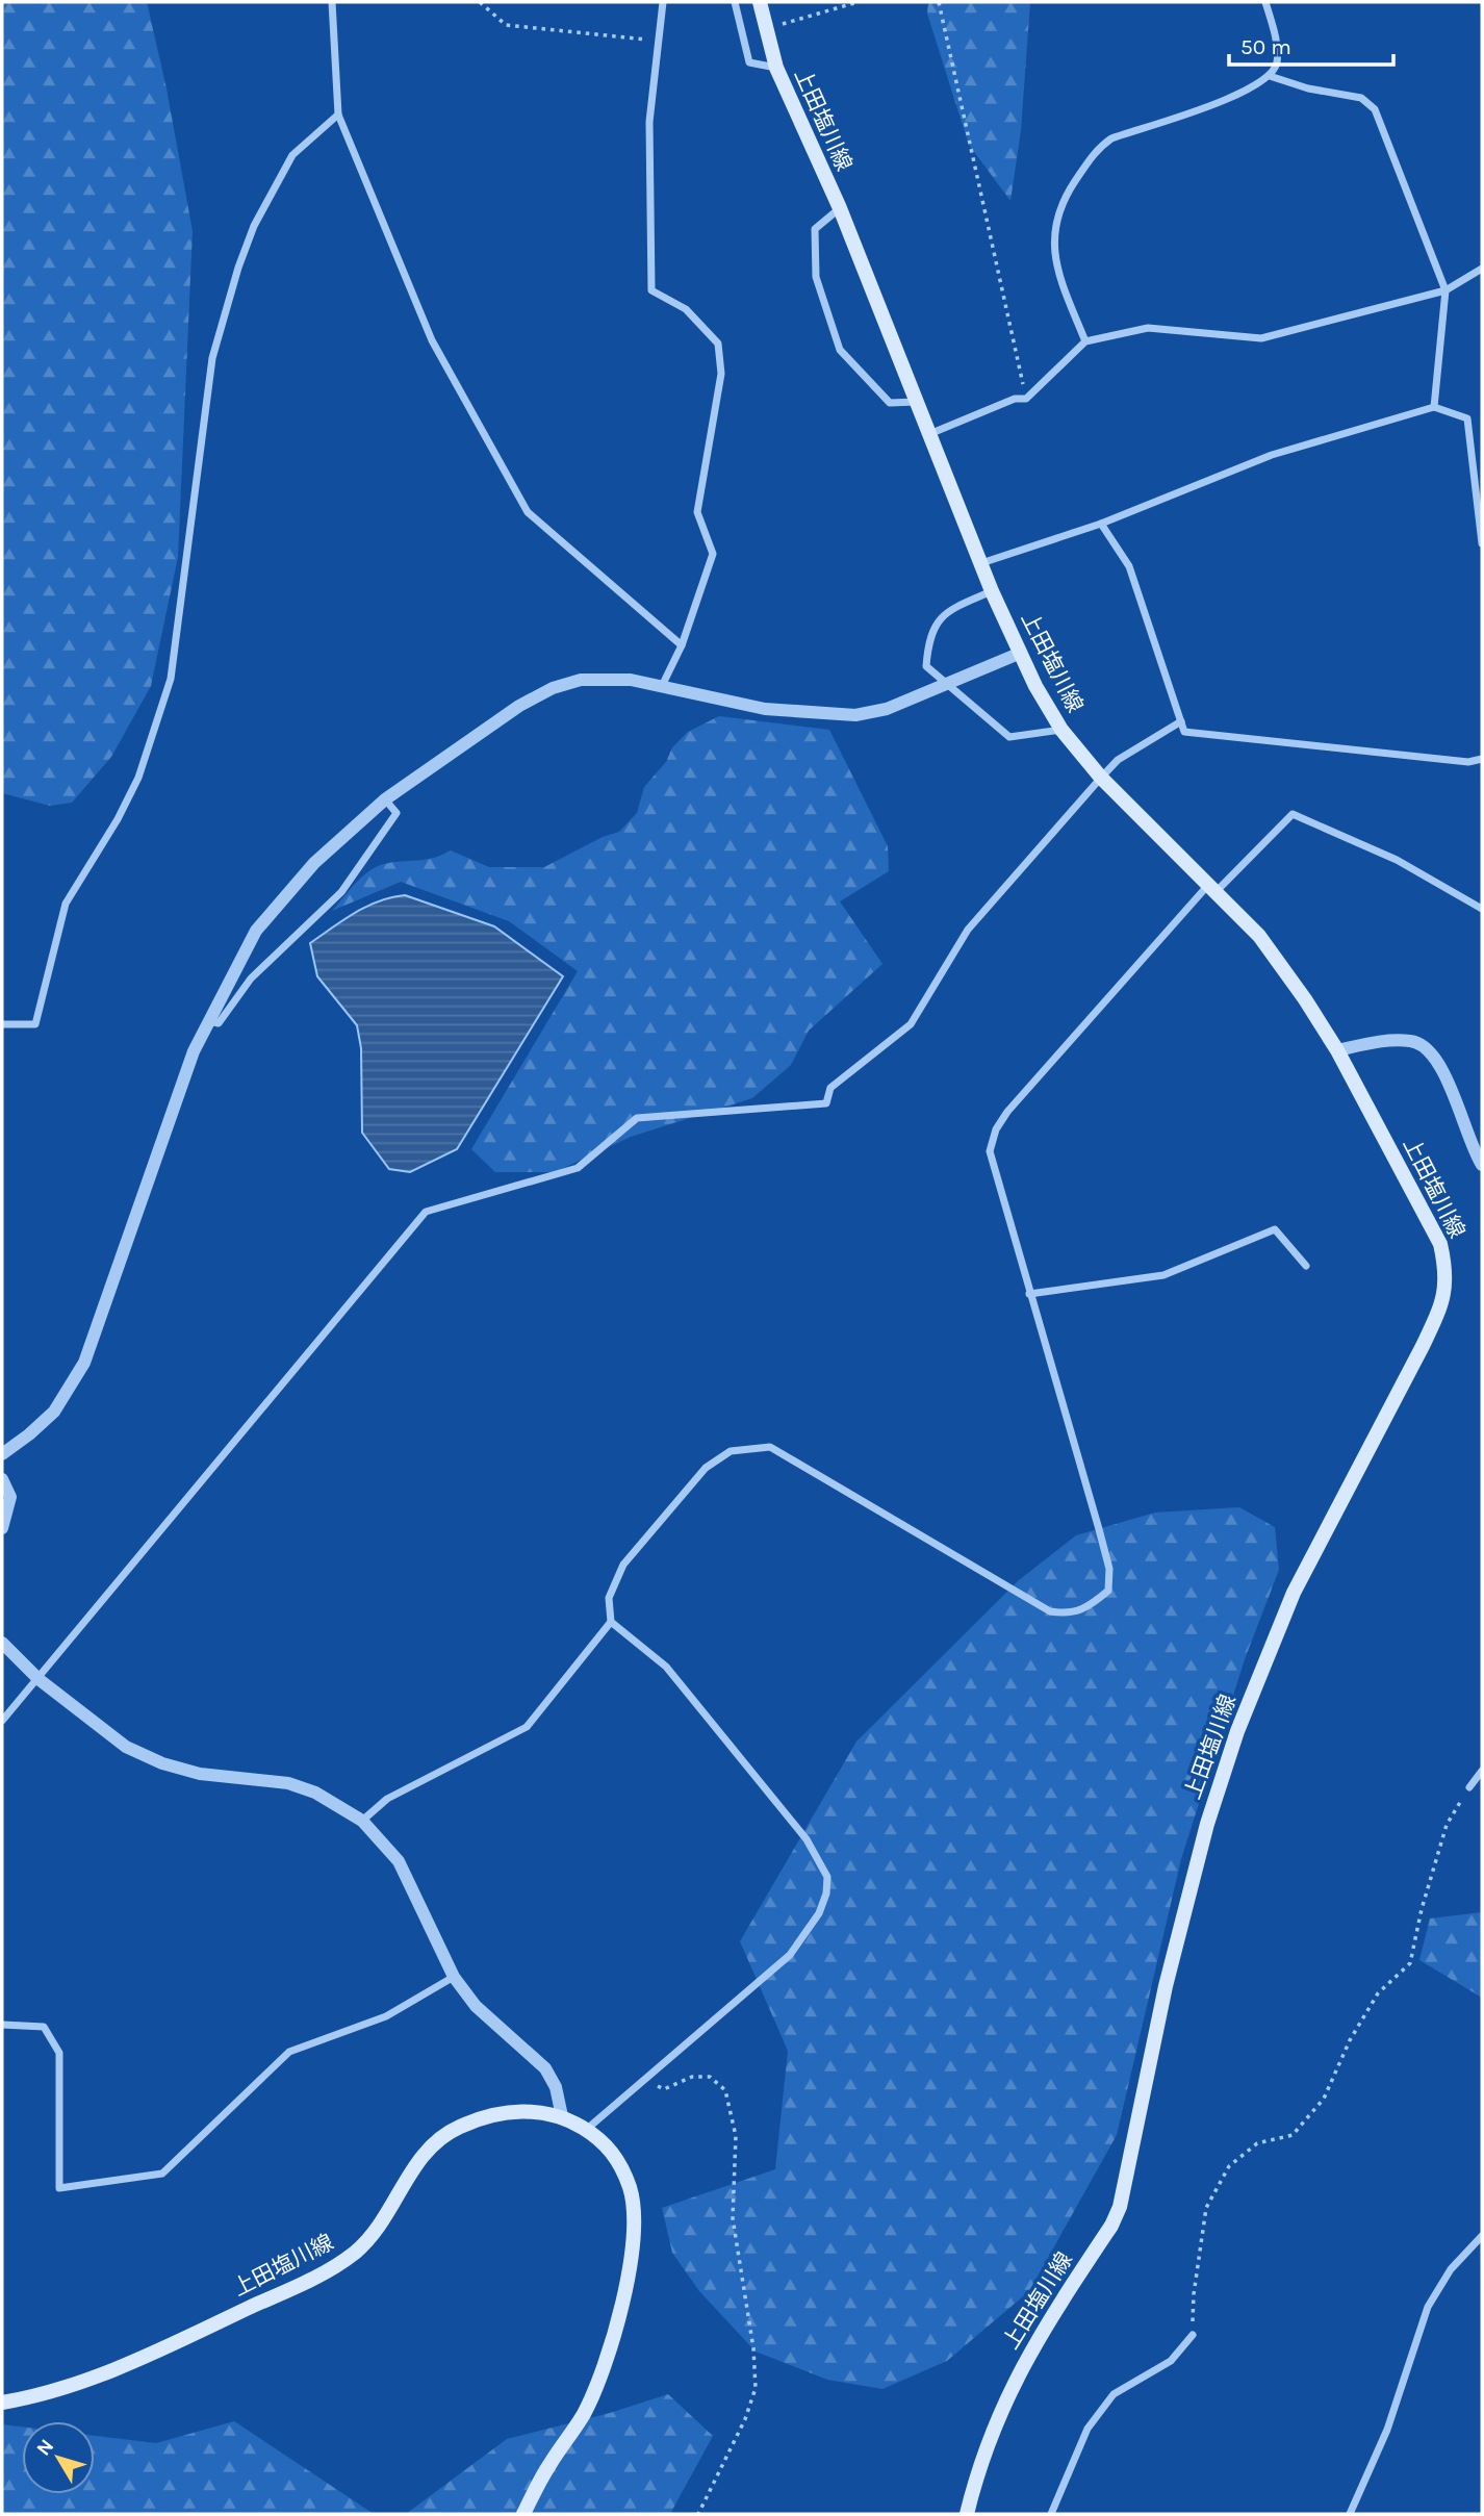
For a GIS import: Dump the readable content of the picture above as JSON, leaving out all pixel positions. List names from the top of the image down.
{
  "streets": {
    "main road": ["上田塩川線"]
  },
  "scale_bar": "50 m",
  "north": "top left"
}
